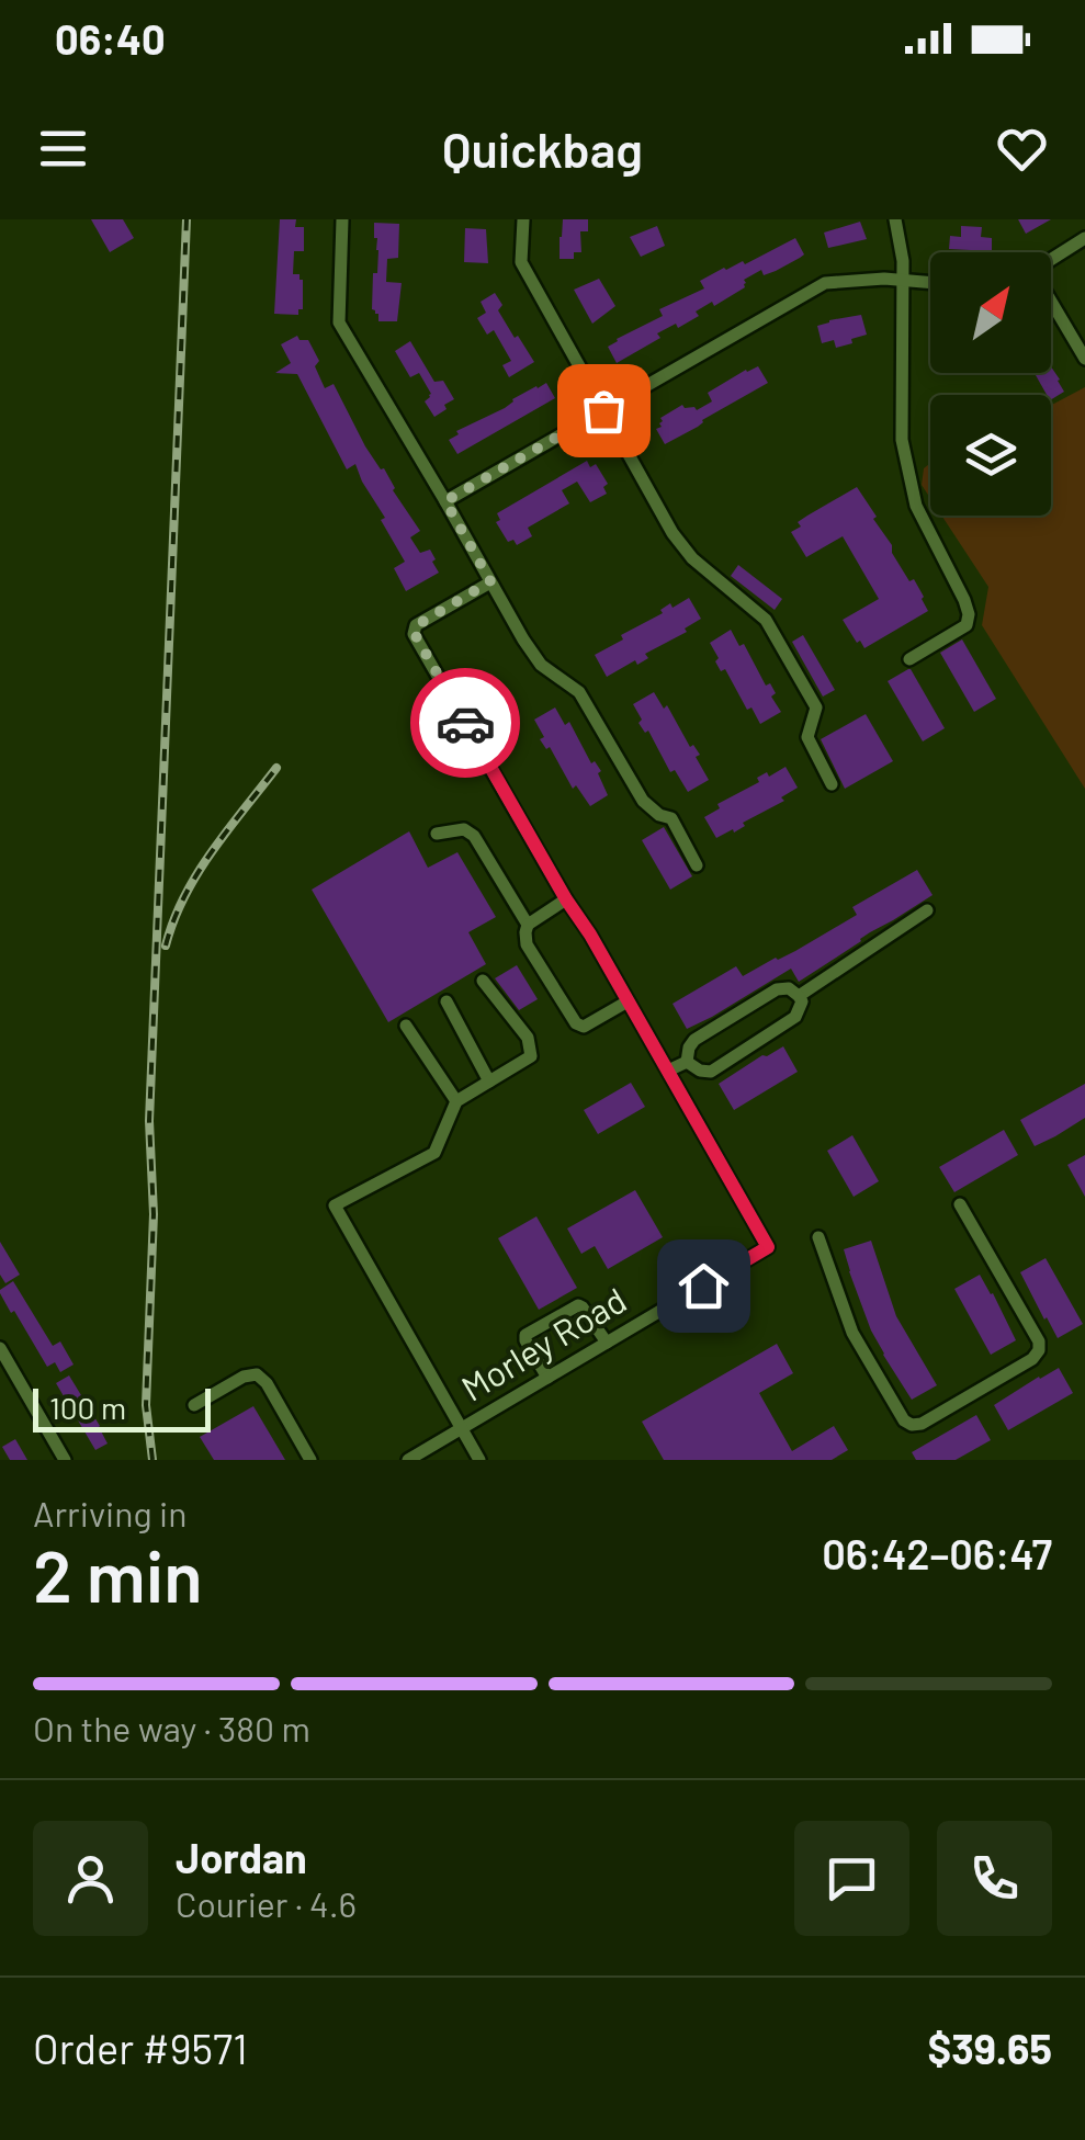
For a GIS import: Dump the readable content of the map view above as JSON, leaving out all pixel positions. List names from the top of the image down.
{
  "streets": {
    "street": ["Morley Road"]
  },
  "scale_bar": "100 m",
  "north": "top right",
  "page": {
    "status": "06:40",
    "header": "Quickbag",
    "scale": "100 m",
    "heading": ["2 min", "Arriving in", "06:42–06:47"],
    "panel": [
      "Jordan",
      "Courier · 4.6",
      "Order #9571",
      "$39.65"
    ],
    "bar": "On the way · 380 m"
  }
}
